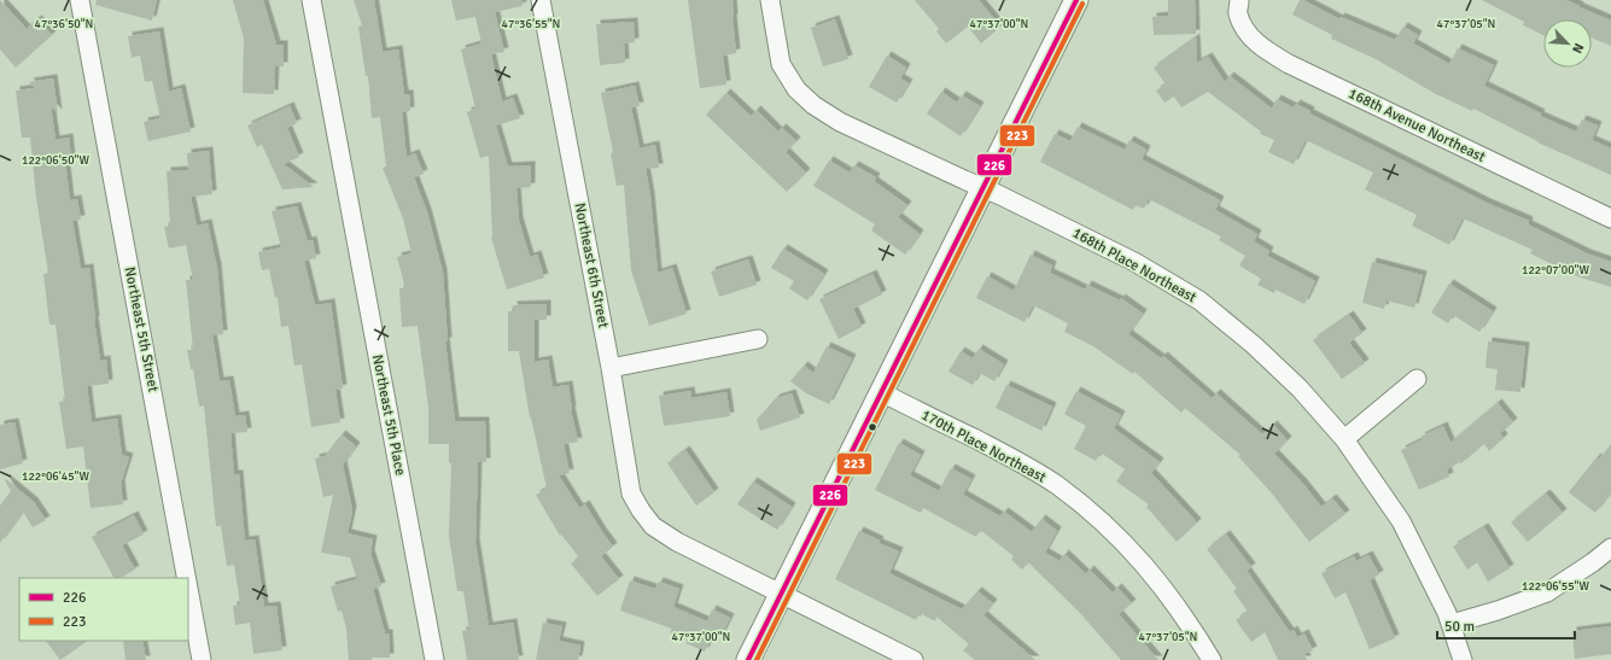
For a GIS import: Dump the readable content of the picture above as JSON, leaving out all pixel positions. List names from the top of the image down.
{
  "streets": {
    "street": [
      "168th Avenue Northeast",
      "Northeast 6th Street",
      "168th Place Northeast",
      "Northeast 5th Street",
      "Northeast 5th Place",
      "170th Place Northeast"
    ]
  },
  "lines": ["transit line 226", "transit line 223"],
  "legend": ["226", "223"],
  "scale_bar": "50 m",
  "north": "bottom right",
  "coordinates": [
    "47°36'50\"N",
    "47°36'55\"N",
    "47°37'00\"N",
    "47°37'05\"N",
    "122°06'50\"W",
    "122°07'00\"W",
    "122°06'45\"W",
    "122°06'55\"W"
  ]
}
